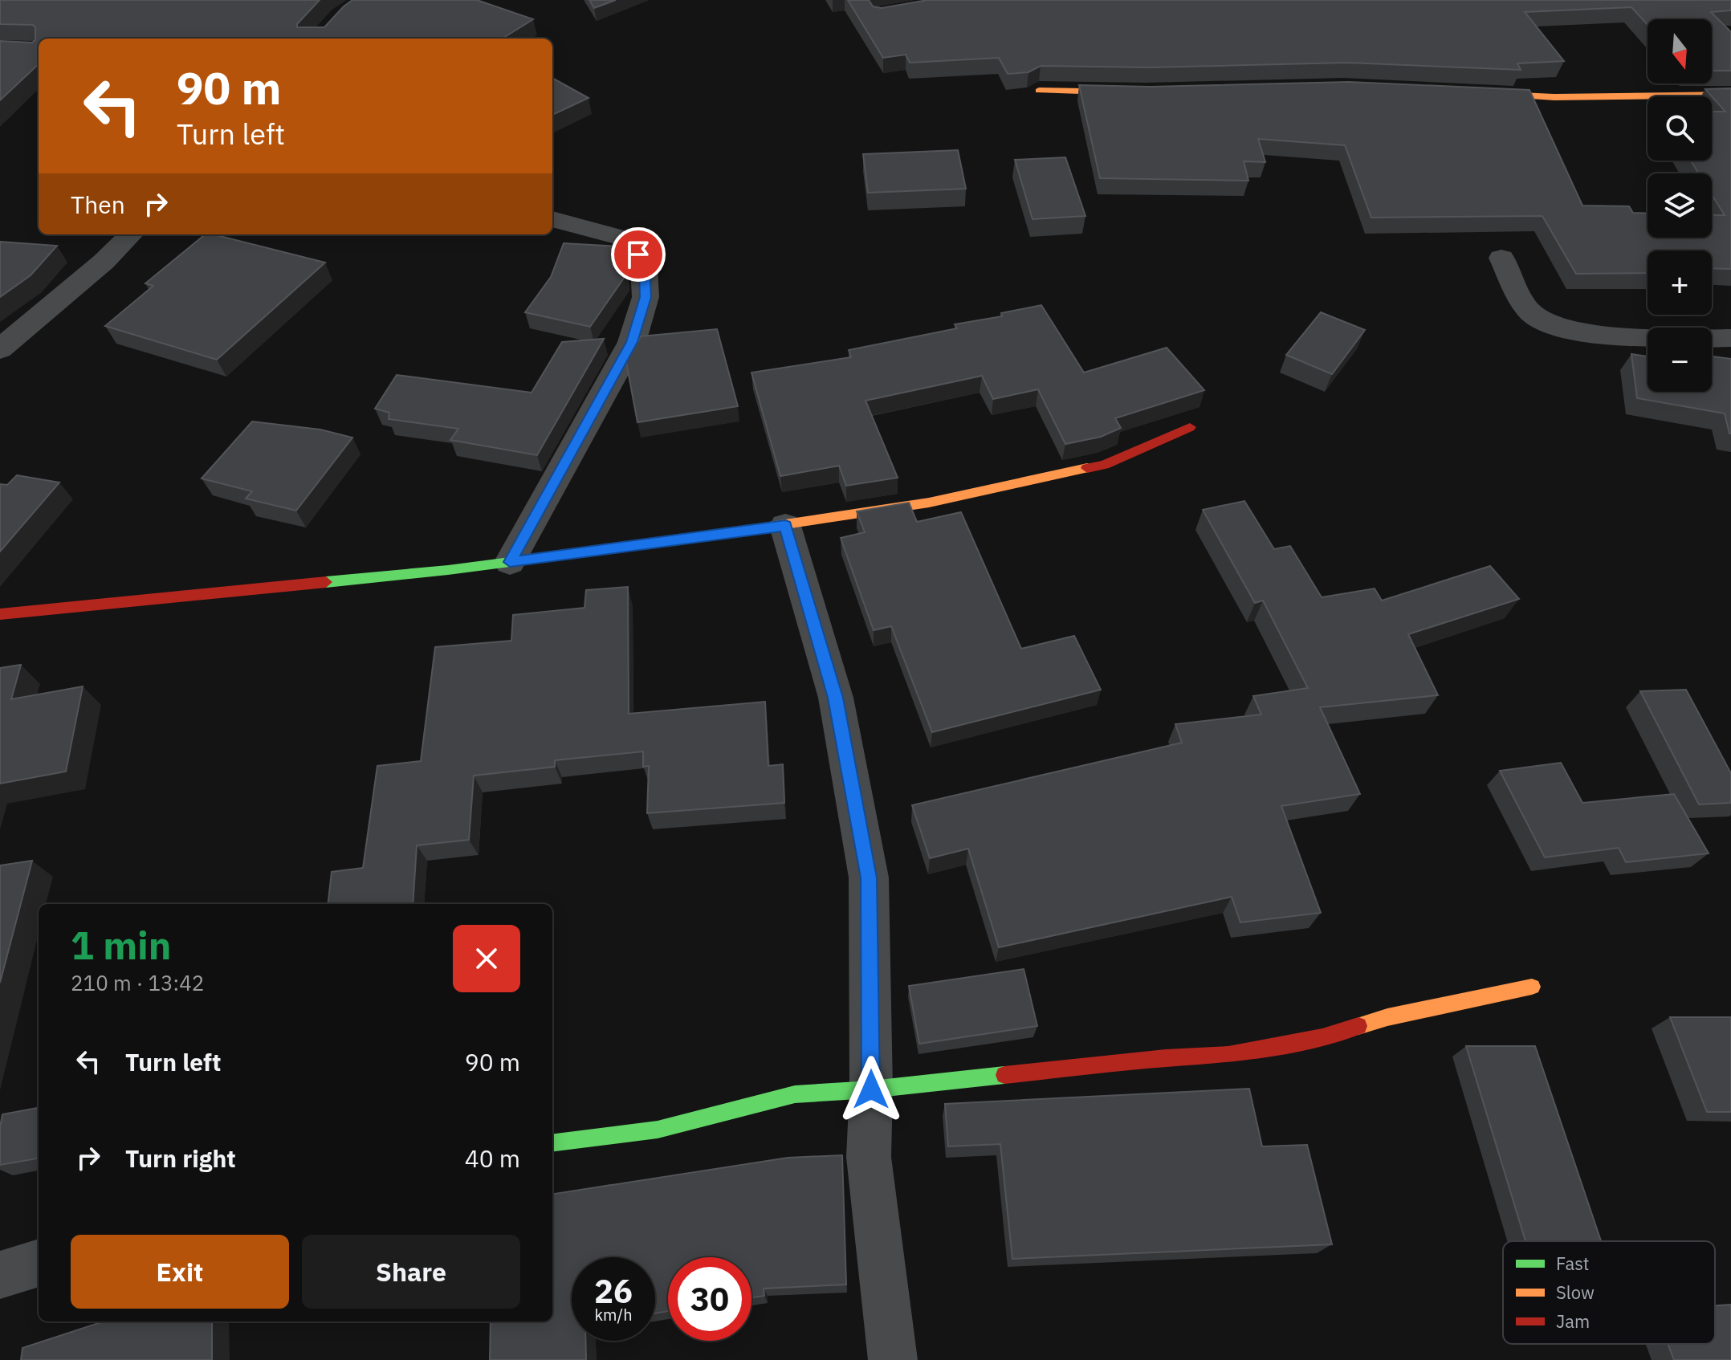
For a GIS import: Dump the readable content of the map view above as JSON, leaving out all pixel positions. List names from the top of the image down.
{
  "legend": ["Fast", "Slow", "Jam"],
  "north": "bottom",
  "page": {
    "map_buttons": ["+", "−"],
    "turn": ["90 m", "Turn left"],
    "then": "Then",
    "heading": ["1 min", "210 m · 13:42"],
    "list": [
      {
        "name": "Turn left",
        "value": "90 m"
      },
      {
        "name": "Turn right",
        "value": "40 m"
      }
    ],
    "buttons": ["Exit", "Share"],
    "speed": "26 km/h",
    "limit": "30"
  }
}
